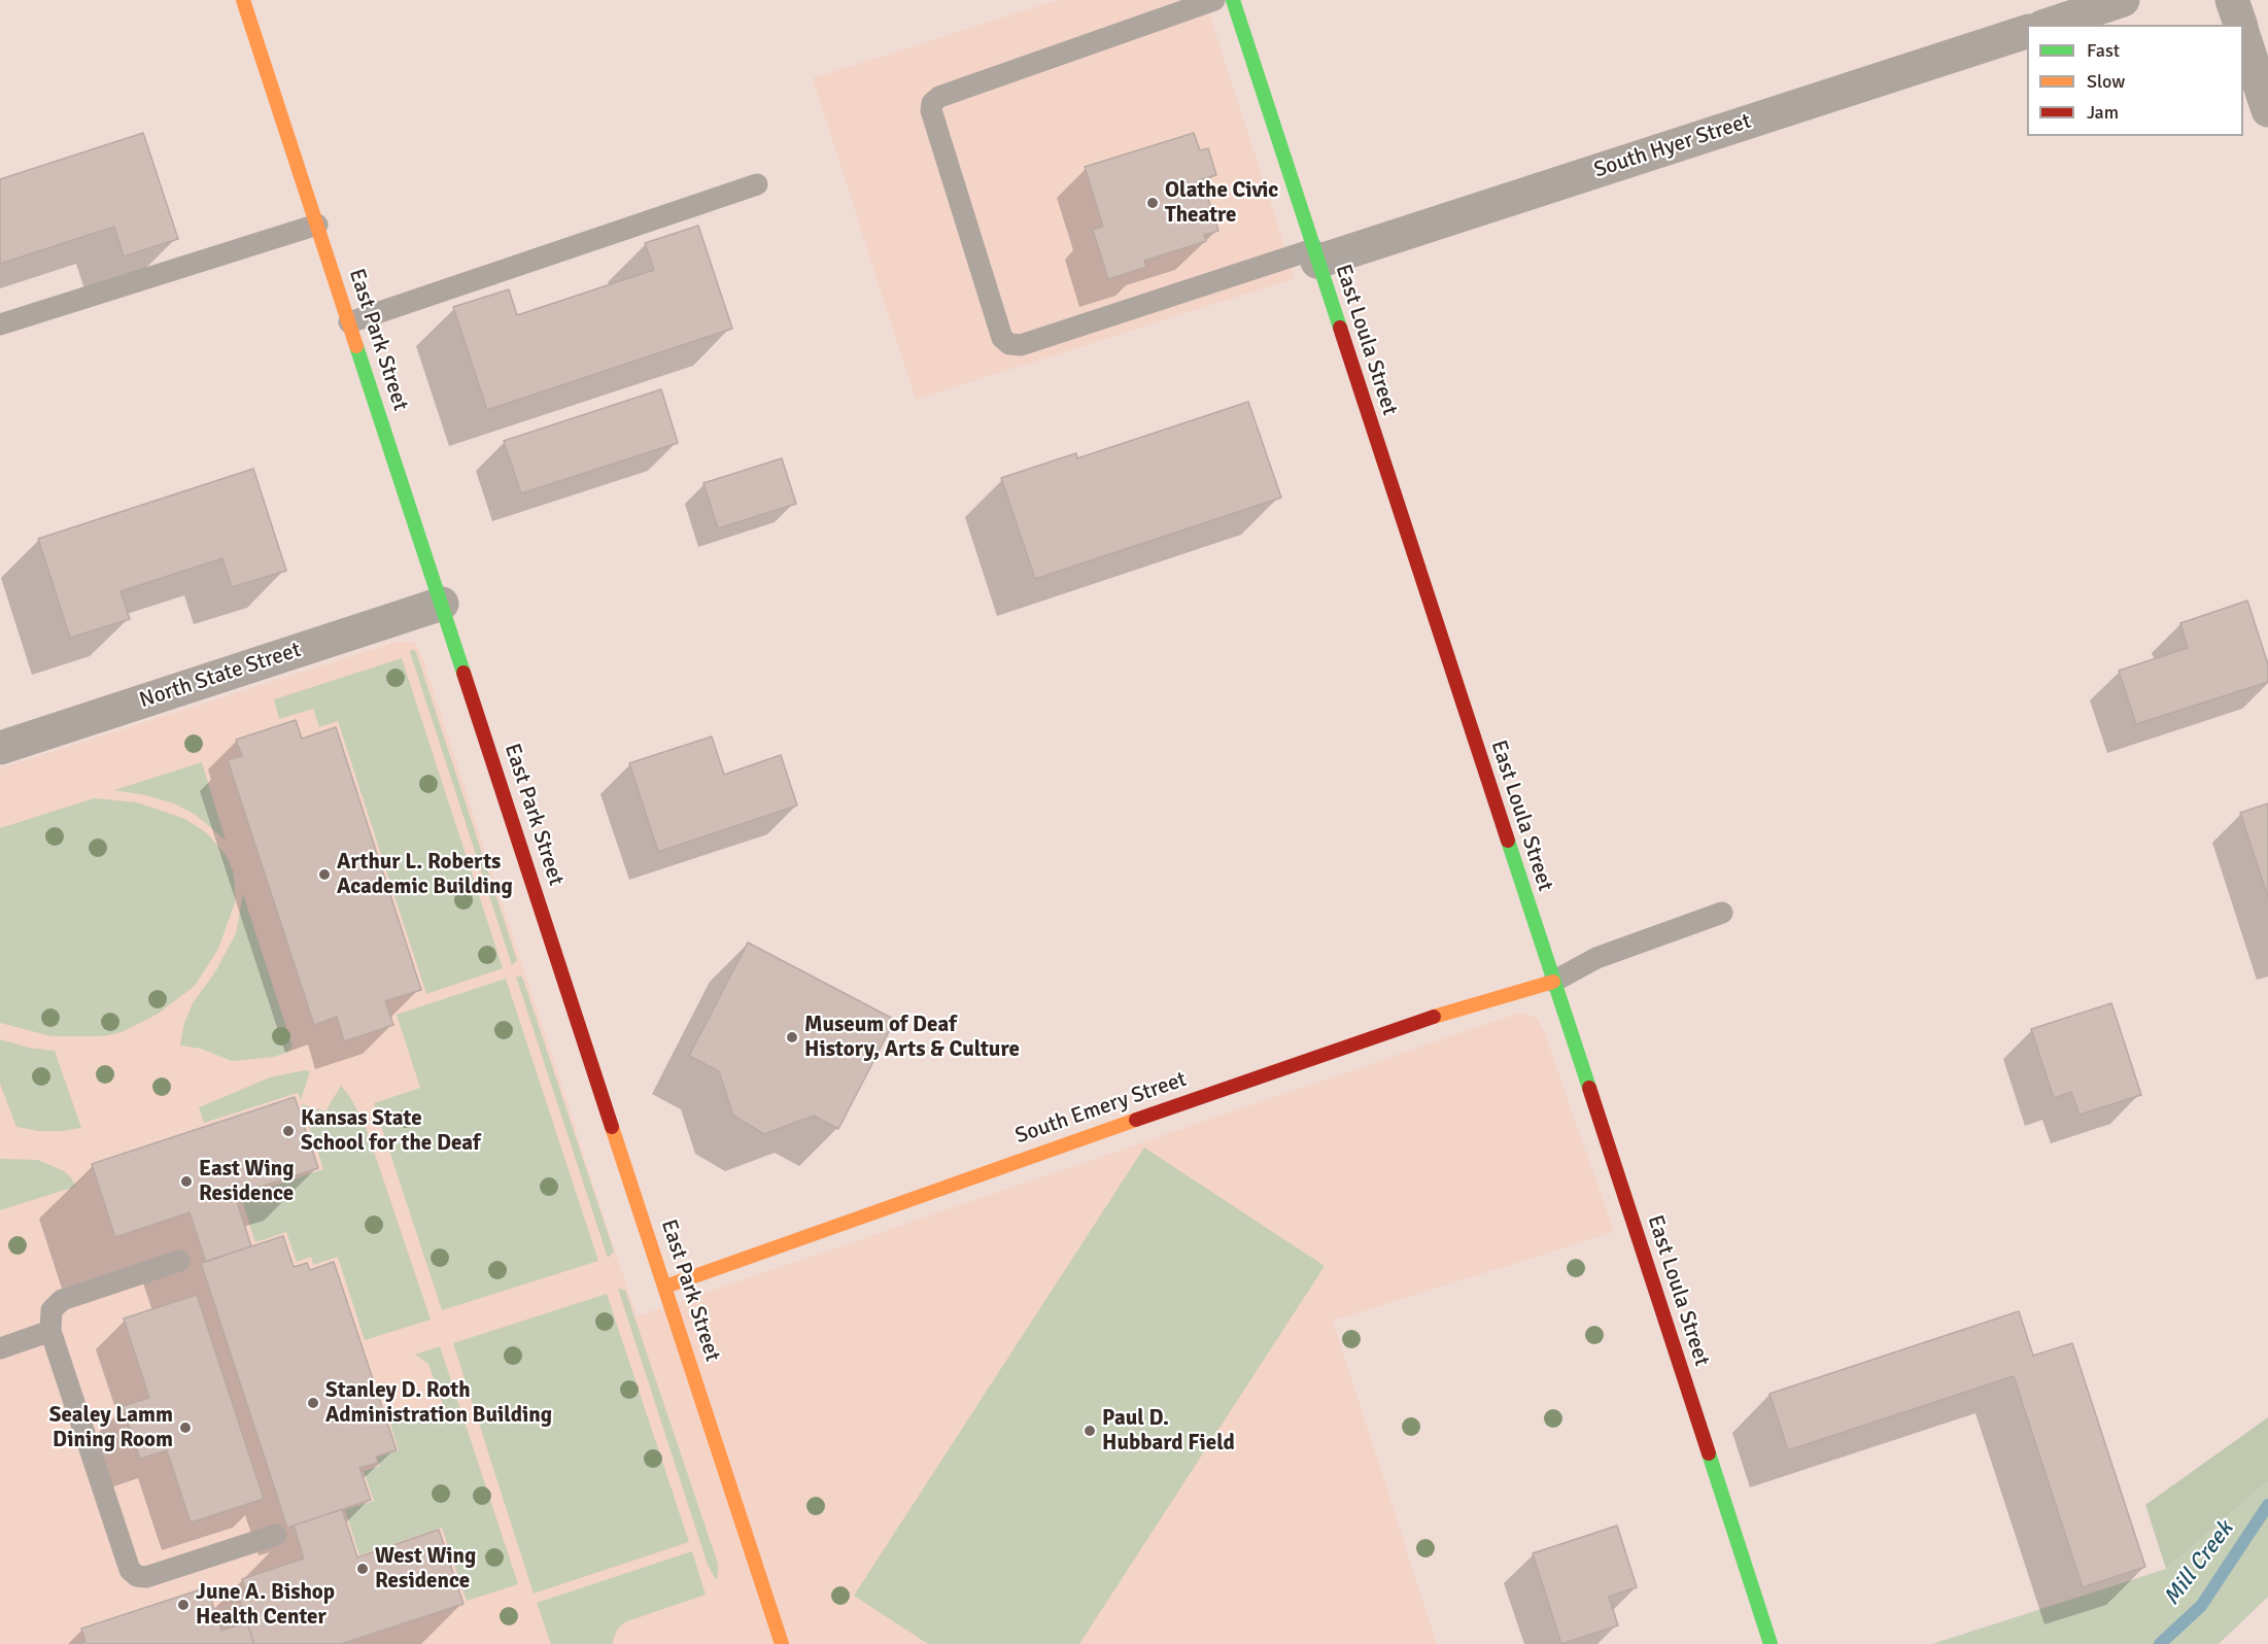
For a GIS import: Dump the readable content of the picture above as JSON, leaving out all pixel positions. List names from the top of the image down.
{
  "streets": {
    "street": [
      "South Hyer Street",
      "East Park Street",
      "East Loula Street",
      "North State Street",
      "South Emery Street"
    ]
  },
  "crossings": [
    ["South Hyer Street", "East Loula Street"],
    ["East Park Street", "North State Street"],
    ["East Park Street", "South Emery Street"],
    ["East Loula Street", "South Emery Street"]
  ],
  "water": ["Mill Creek"],
  "places": [
    "Olathe Civic Theatre",
    "Arthur L. Roberts Academic Building",
    "Museum of Deaf History, Arts & Culture",
    "Kansas State School for the Deaf",
    "East Wing Residence",
    "Stanley D. Roth Administration Building",
    "Sealey Lamm Dining Room",
    "Paul D. Hubbard Field",
    "West Wing Residence",
    "June A. Bishop Health Center"
  ],
  "legend": ["Fast", "Slow", "Jam"]
}
